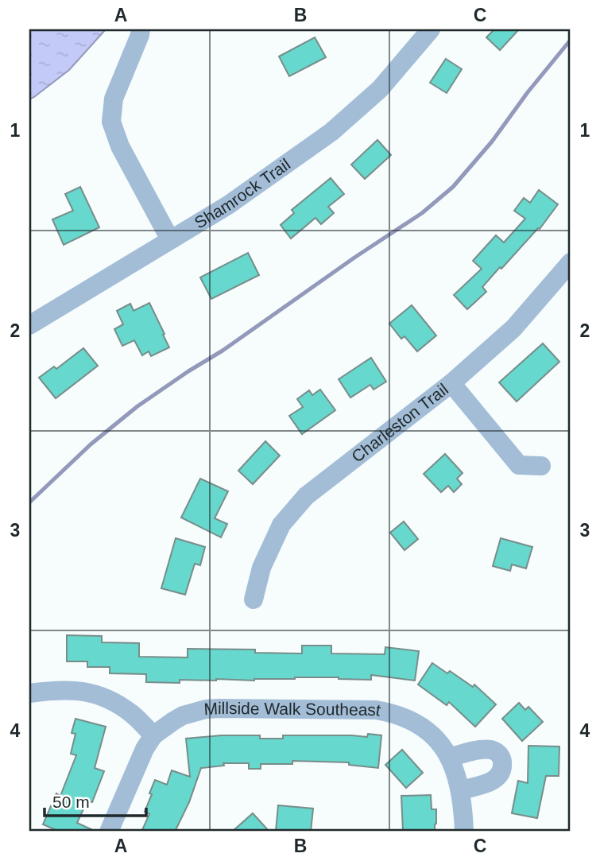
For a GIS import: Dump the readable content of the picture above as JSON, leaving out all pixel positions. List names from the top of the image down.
{
  "streets": {
    "street": ["Shamrock Trail", "Charleston Trail", "Millside Walk Southeast"]
  },
  "scale_bar": "50 m",
  "grid": {
    "columns": ["A", "B", "C"],
    "rows": [
      "1",
      "2",
      "3",
      "4"
    ]
  }
}
